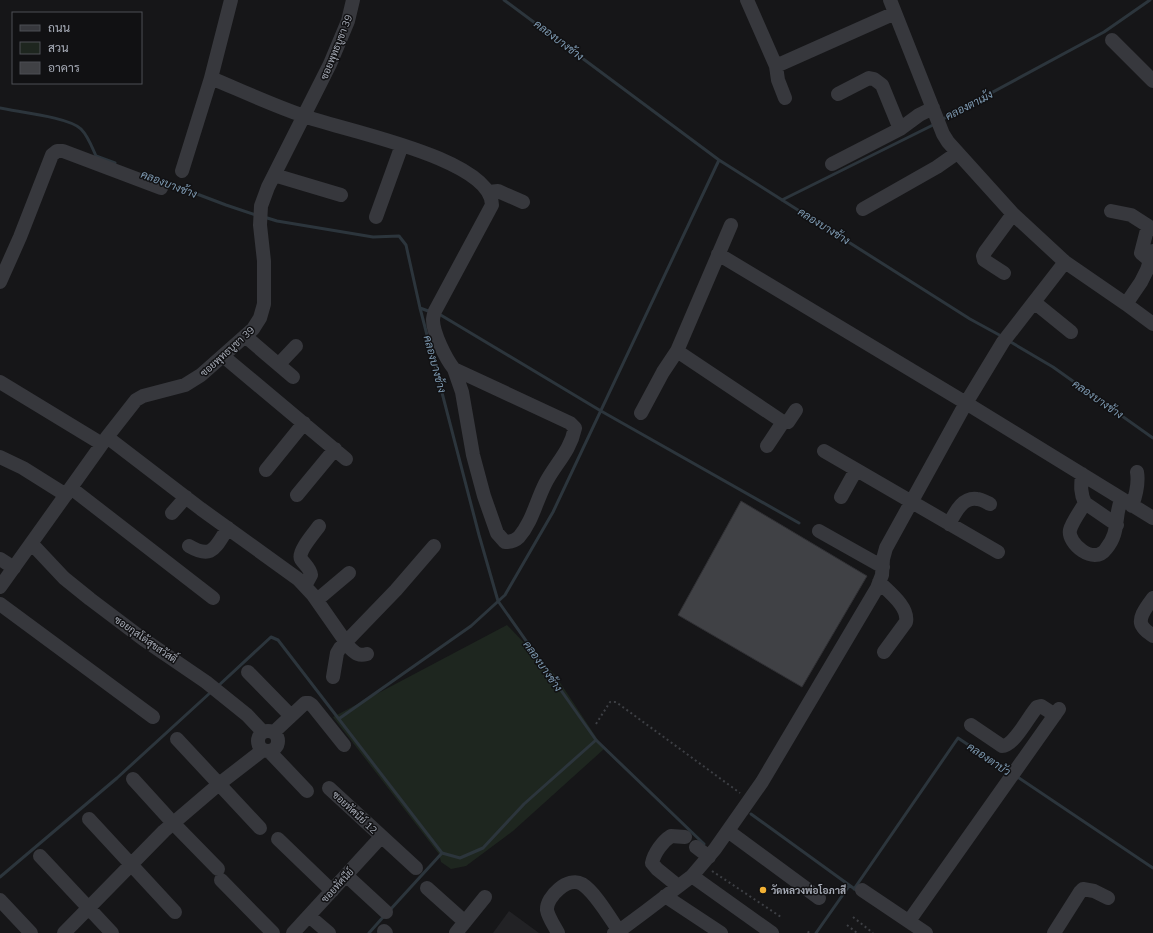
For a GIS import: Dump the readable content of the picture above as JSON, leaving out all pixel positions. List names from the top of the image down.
{
  "streets": {
    "street": [
      "ซอยพุทธบูชา 39",
      "ซอยกุสโต้สุขสวัสดิ์",
      "ซอยทัศนีย์ 12",
      "ซอยทัศนีย์"
    ]
  },
  "crossings": [
    ["ซอยพุทธบูชา 39", "ซอยกุสโต้สุขสวัสดิ์"],
    ["ซอยทัศนีย์ 12", "ซอยทัศนีย์"]
  ],
  "water": ["คลองบางช้าง", "คลองตาเม้ง", "คลองตาบัว"],
  "places": ["วัดหลวงพ่อโอภาสี"],
  "legend": ["ถนน", "สวน", "อาคาร"]
}
